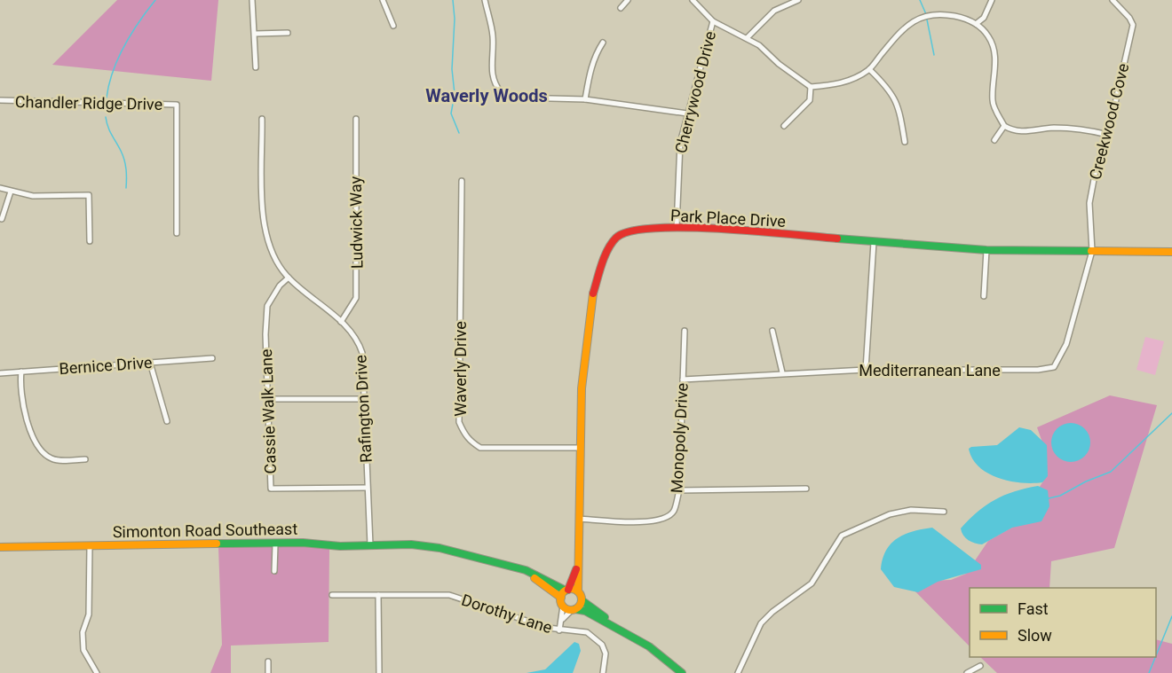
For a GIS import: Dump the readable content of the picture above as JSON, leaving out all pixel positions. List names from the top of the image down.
{
  "streets": {
    "street": [
      "Cherrywood Drive",
      "Chandler Ridge Drive",
      "Creekwood Cove",
      "Park Place Drive",
      "Ludwick Way",
      "Bernice Drive",
      "Waverly Drive",
      "Mediterranean Lane",
      "Rafington Drive",
      "Cassie Walk Lane",
      "Monopoly Drive",
      "Simonton Road Southeast",
      "Dorothy Lane"
    ]
  },
  "crossings": [
    ["Cherrywood Drive", "Park Place Drive"],
    ["Creekwood Cove", "Park Place Drive"],
    ["Creekwood Cove", "Mediterranean Lane"],
    ["Park Place Drive", "Waverly Drive"],
    ["Park Place Drive", "Mediterranean Lane"],
    ["Park Place Drive", "Monopoly Drive"],
    ["Ludwick Way", "Rafington Drive"],
    ["Mediterranean Lane", "Monopoly Drive"],
    ["Rafington Drive", "Cassie Walk Lane"],
    ["Rafington Drive", "Simonton Road Southeast"]
  ],
  "districts": ["Waverly Woods"],
  "legend": ["Fast", "Slow"]
}
